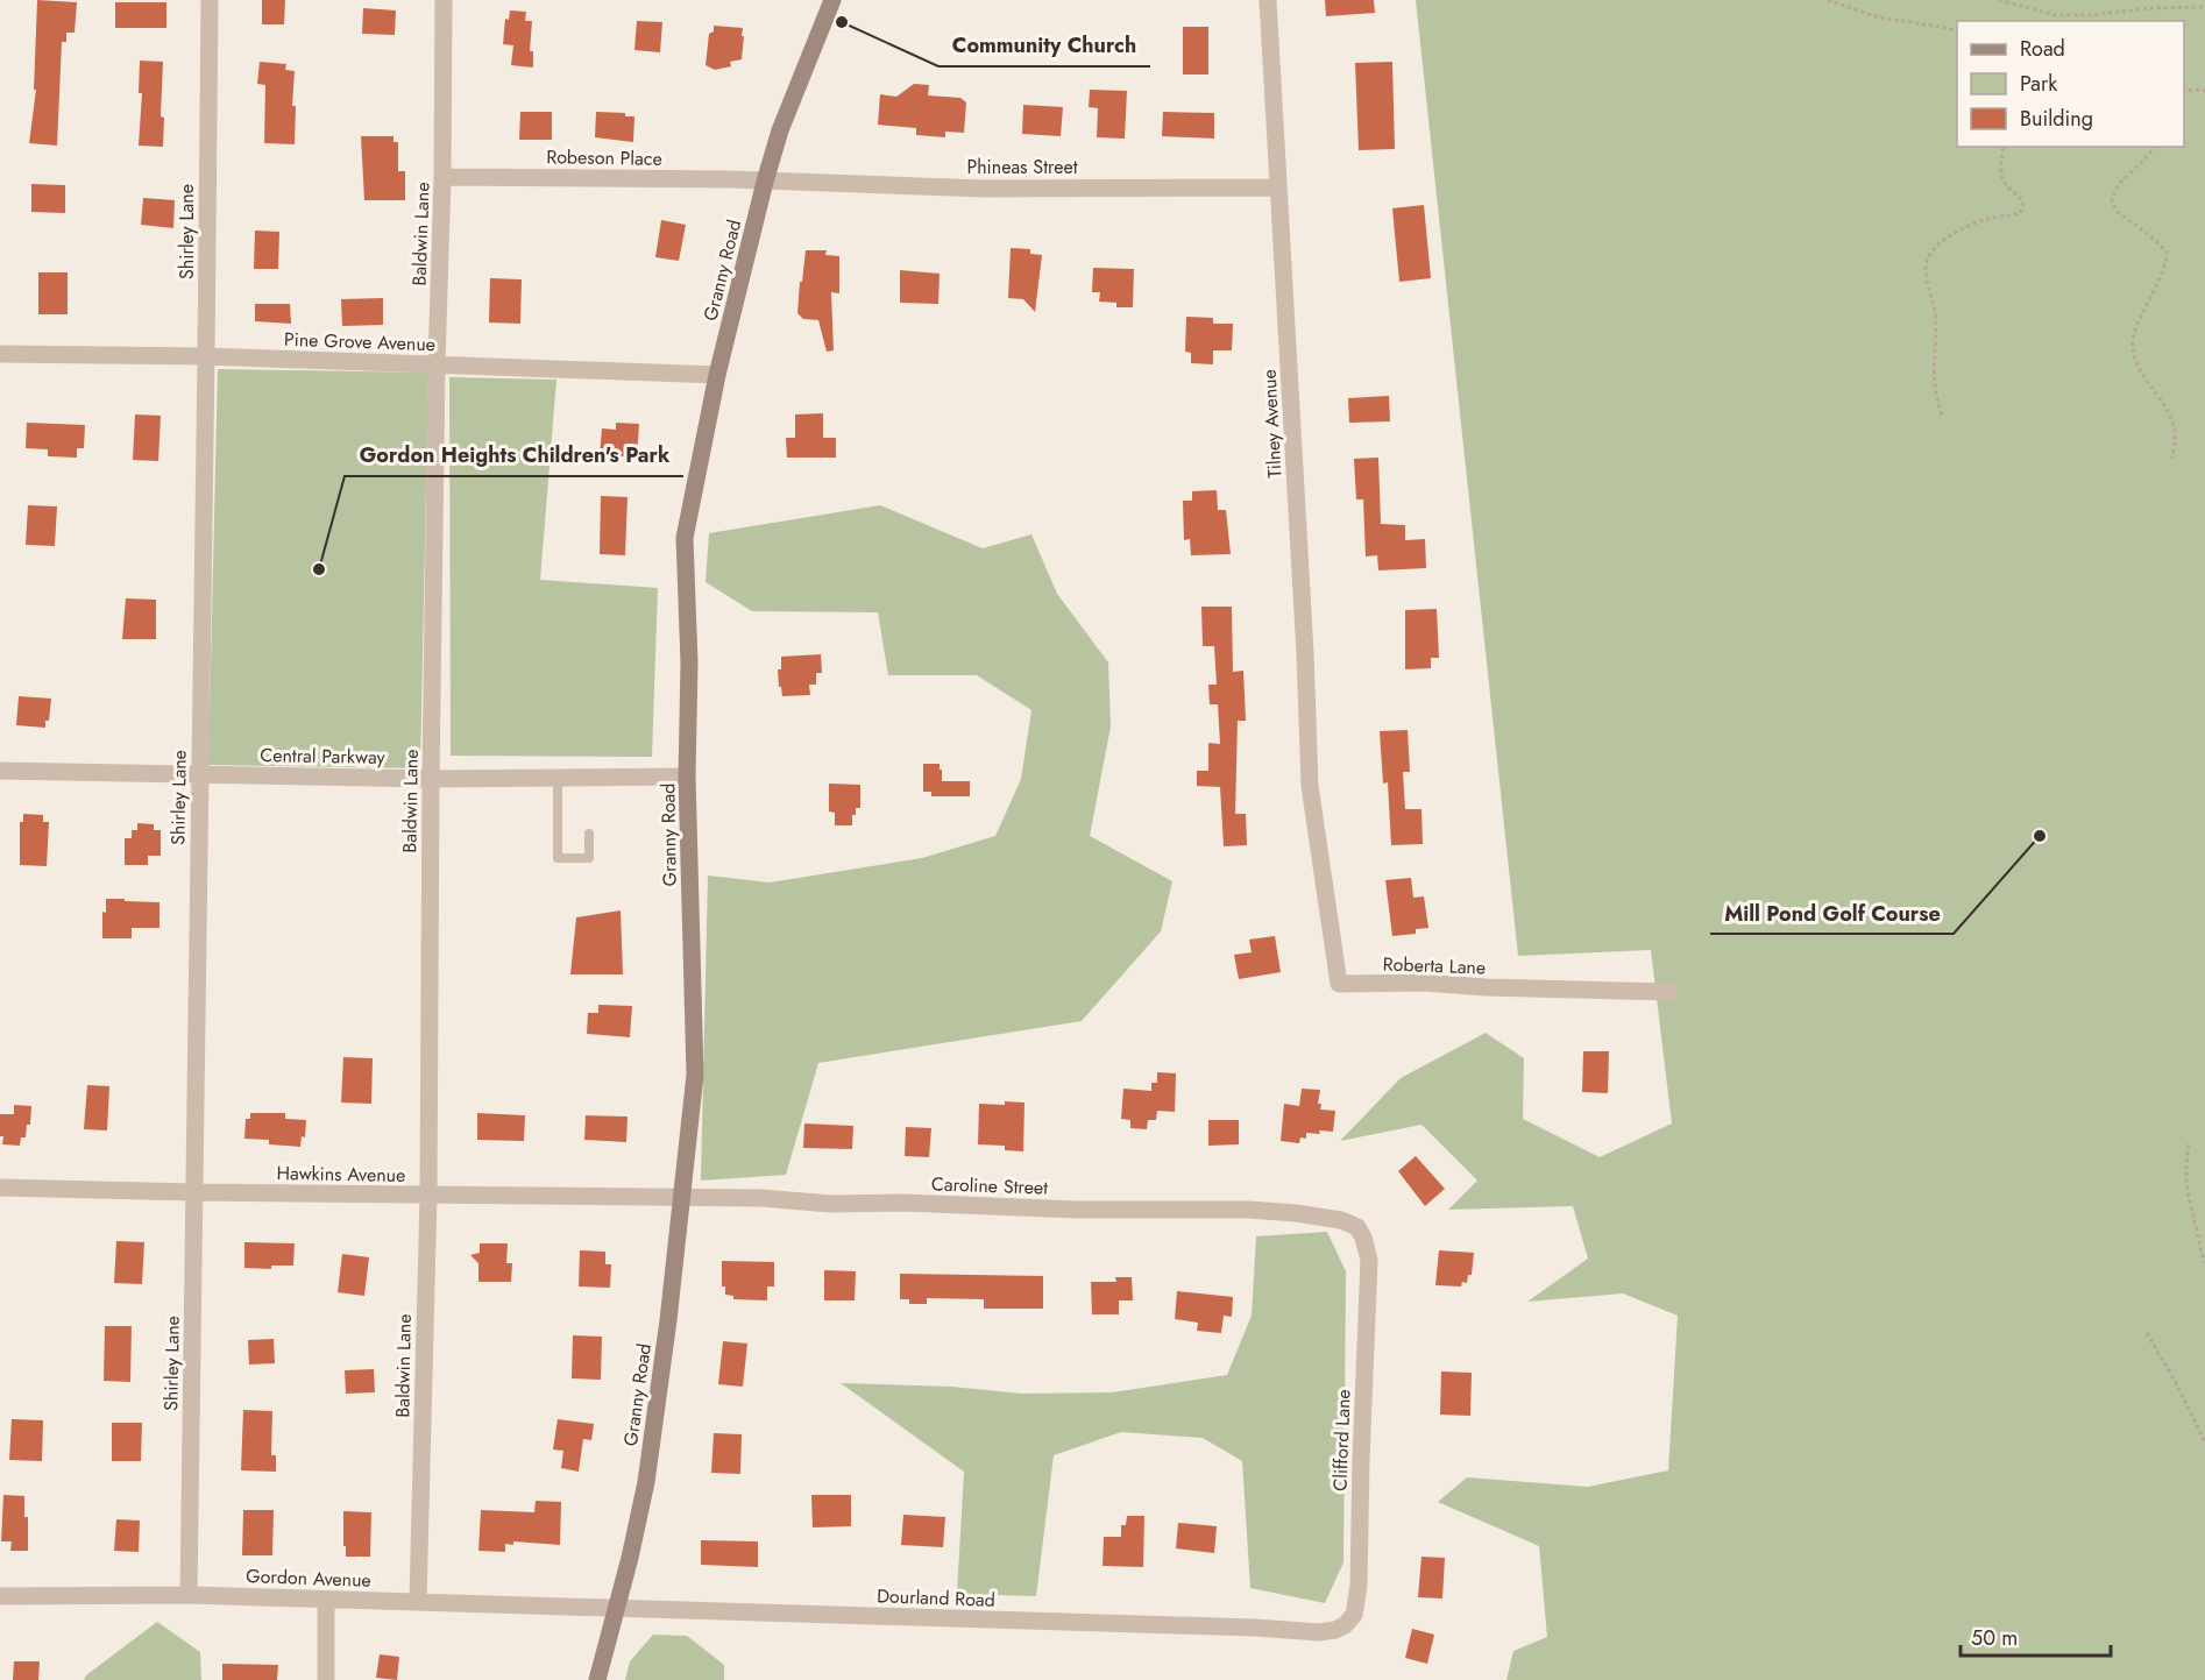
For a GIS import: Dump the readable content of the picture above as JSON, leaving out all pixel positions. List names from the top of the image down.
{
  "streets": {
    "street": [
      "Robeson Place",
      "Phineas Street",
      "Shirley Lane",
      "Baldwin Lane",
      "Granny Road",
      "Pine Grove Avenue",
      "Tilney Avenue",
      "Central Parkway",
      "Roberta Lane",
      "Hawkins Avenue",
      "Caroline Street",
      "Clifford Lane",
      "Gordon Avenue",
      "Dourland Road"
    ]
  },
  "crossings": [
    ["Robeson Place", "Phineas Street"],
    ["Robeson Place", "Baldwin Lane"],
    ["Robeson Place", "Granny Road"],
    ["Phineas Street", "Granny Road"],
    ["Phineas Street", "Tilney Avenue"],
    ["Shirley Lane", "Pine Grove Avenue"],
    ["Shirley Lane", "Central Parkway"],
    ["Shirley Lane", "Hawkins Avenue"],
    ["Shirley Lane", "Gordon Avenue"],
    ["Baldwin Lane", "Pine Grove Avenue"],
    ["Baldwin Lane", "Central Parkway"],
    ["Baldwin Lane", "Hawkins Avenue"],
    ["Baldwin Lane", "Gordon Avenue"],
    ["Granny Road", "Pine Grove Avenue"],
    ["Granny Road", "Central Parkway"],
    ["Granny Road", "Hawkins Avenue"],
    ["Granny Road", "Caroline Street"],
    ["Granny Road", "Gordon Avenue"],
    ["Granny Road", "Dourland Road"],
    ["Tilney Avenue", "Roberta Lane"],
    ["Hawkins Avenue", "Caroline Street"],
    ["Caroline Street", "Clifford Lane"],
    ["Clifford Lane", "Dourland Road"],
    ["Gordon Avenue", "Dourland Road"]
  ],
  "places": ["Community Church", "Gordon Heights Children's Park", "Mill Pond Golf Course"],
  "legend": ["Road", "Park", "Building"],
  "scale_bar": "50 m"
}
